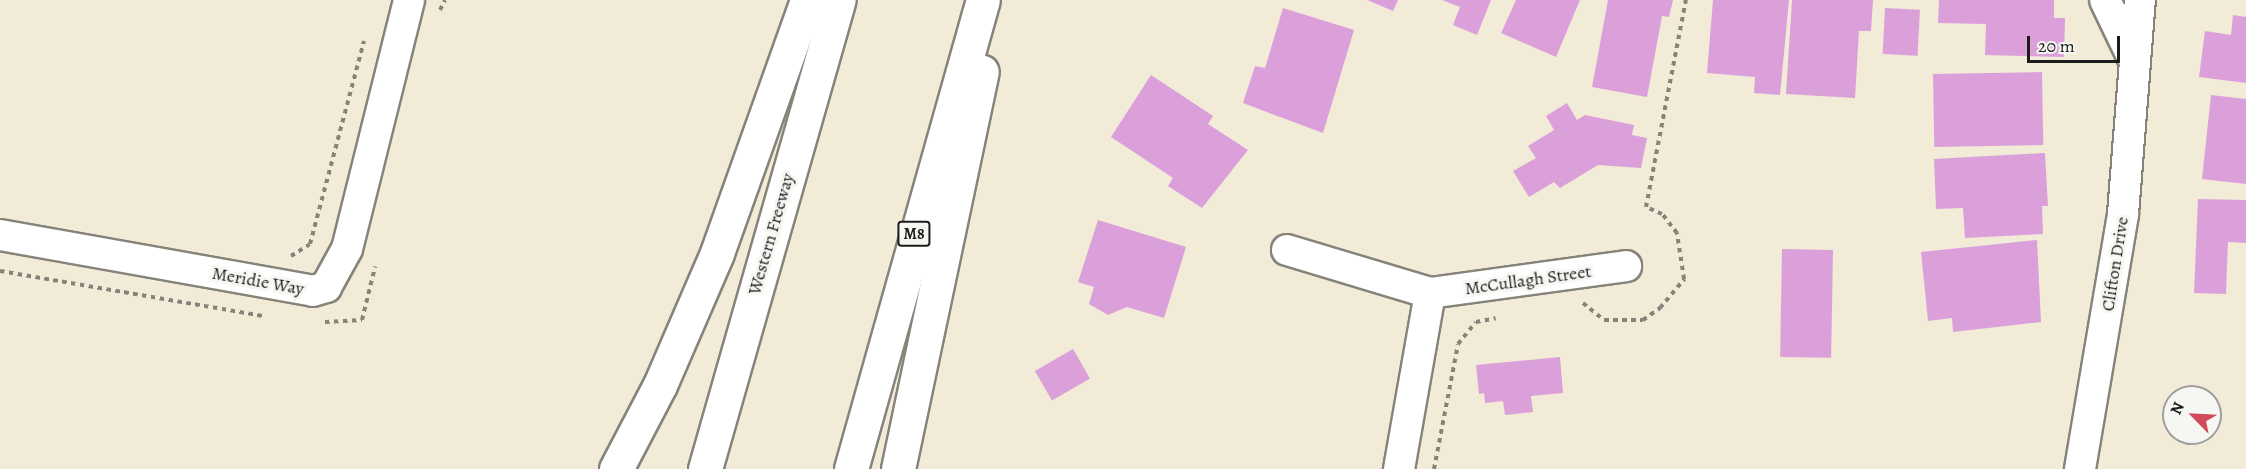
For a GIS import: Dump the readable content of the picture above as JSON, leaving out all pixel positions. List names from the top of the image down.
{
  "streets": {
    "highway": ["Western Freeway", "M8"],
    "street": ["Clifton Drive", "McCullagh Street", "Meridie Way"]
  },
  "scale_bar": "20 m",
  "north": "top left"
}
